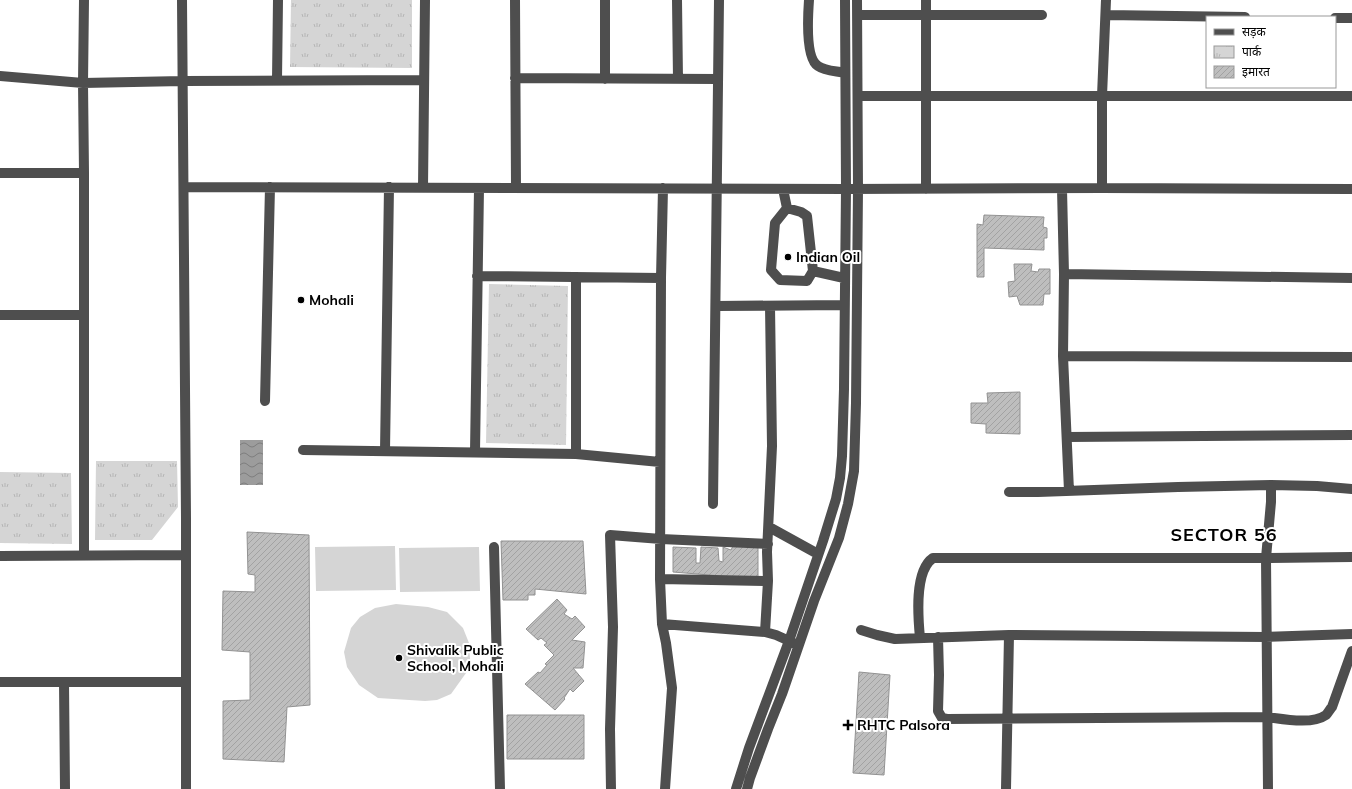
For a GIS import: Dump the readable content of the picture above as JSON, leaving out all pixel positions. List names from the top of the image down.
{
  "districts": ["SECTOR 56"],
  "places": {
    "other": ["Indian Oil", "Mohali", "Shivalik Public School, Mohali"],
    "health": ["RHTC Palsora"]
  },
  "legend": ["सड़क", "पार्क", "इमारत"]
}
